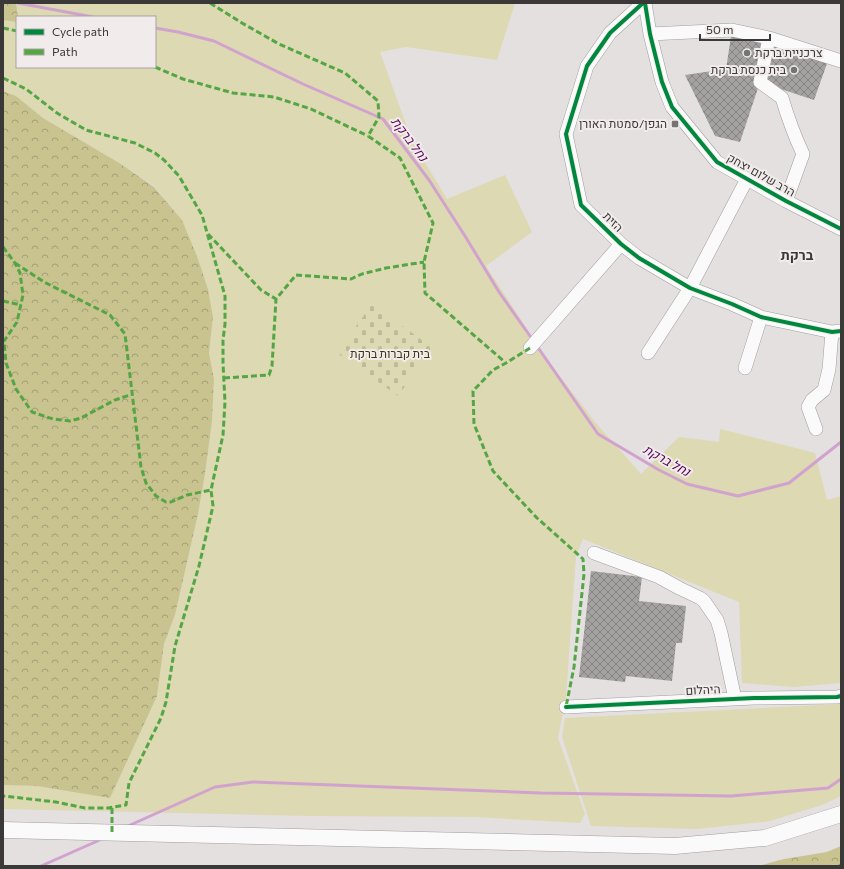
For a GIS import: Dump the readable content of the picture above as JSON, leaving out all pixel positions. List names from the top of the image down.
{
  "streets": {
    "street": ["הרב שלום יצחק", "הזית", "היהלום"]
  },
  "crossings": [
    ["הרב שלום יצחק", "הזית"]
  ],
  "districts": ["ברקת"],
  "water": ["נחל ברקת"],
  "parks": ["בית קברות ברקת"],
  "places": {
    "other": ["צרכניית ברקת", "בית כנסת ברקת"],
    "transit": ["הגפן/סמטת האורן"]
  },
  "legend": ["Cycle path", "Path"],
  "scale_bar": "50 m"
}
